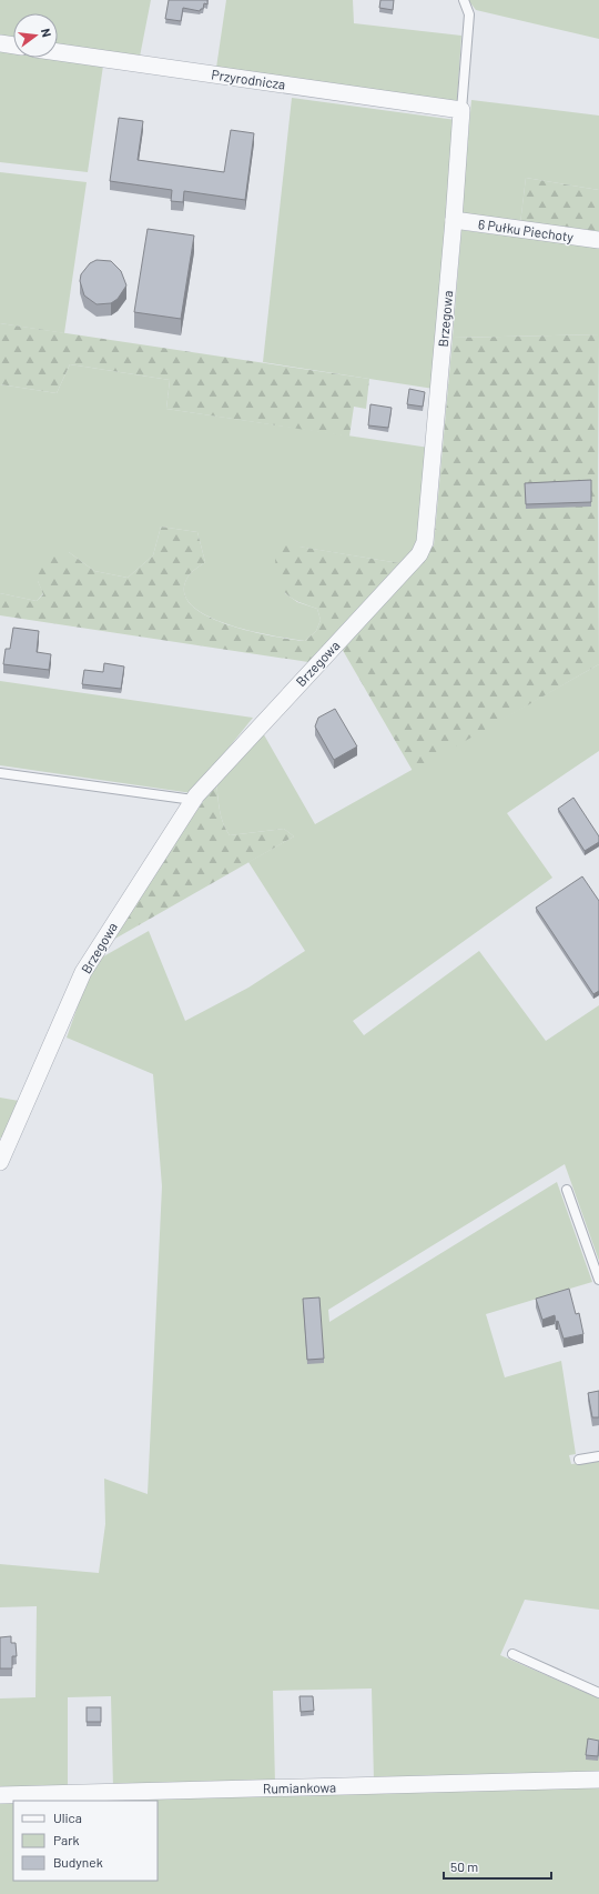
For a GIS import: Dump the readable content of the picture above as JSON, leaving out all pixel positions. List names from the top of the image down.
{
  "streets": {
    "street": [
      "Przyrodnicza",
      "6 Pułku Piechoty",
      "Brzegowa",
      "Rumiankowa"
    ]
  },
  "crossings": [
    ["Przyrodnicza", "Brzegowa"],
    ["6 Pułku Piechoty", "Brzegowa"]
  ],
  "legend": ["Ulica", "Park", "Budynek"],
  "scale_bar": "50 m",
  "north": "right"
}
